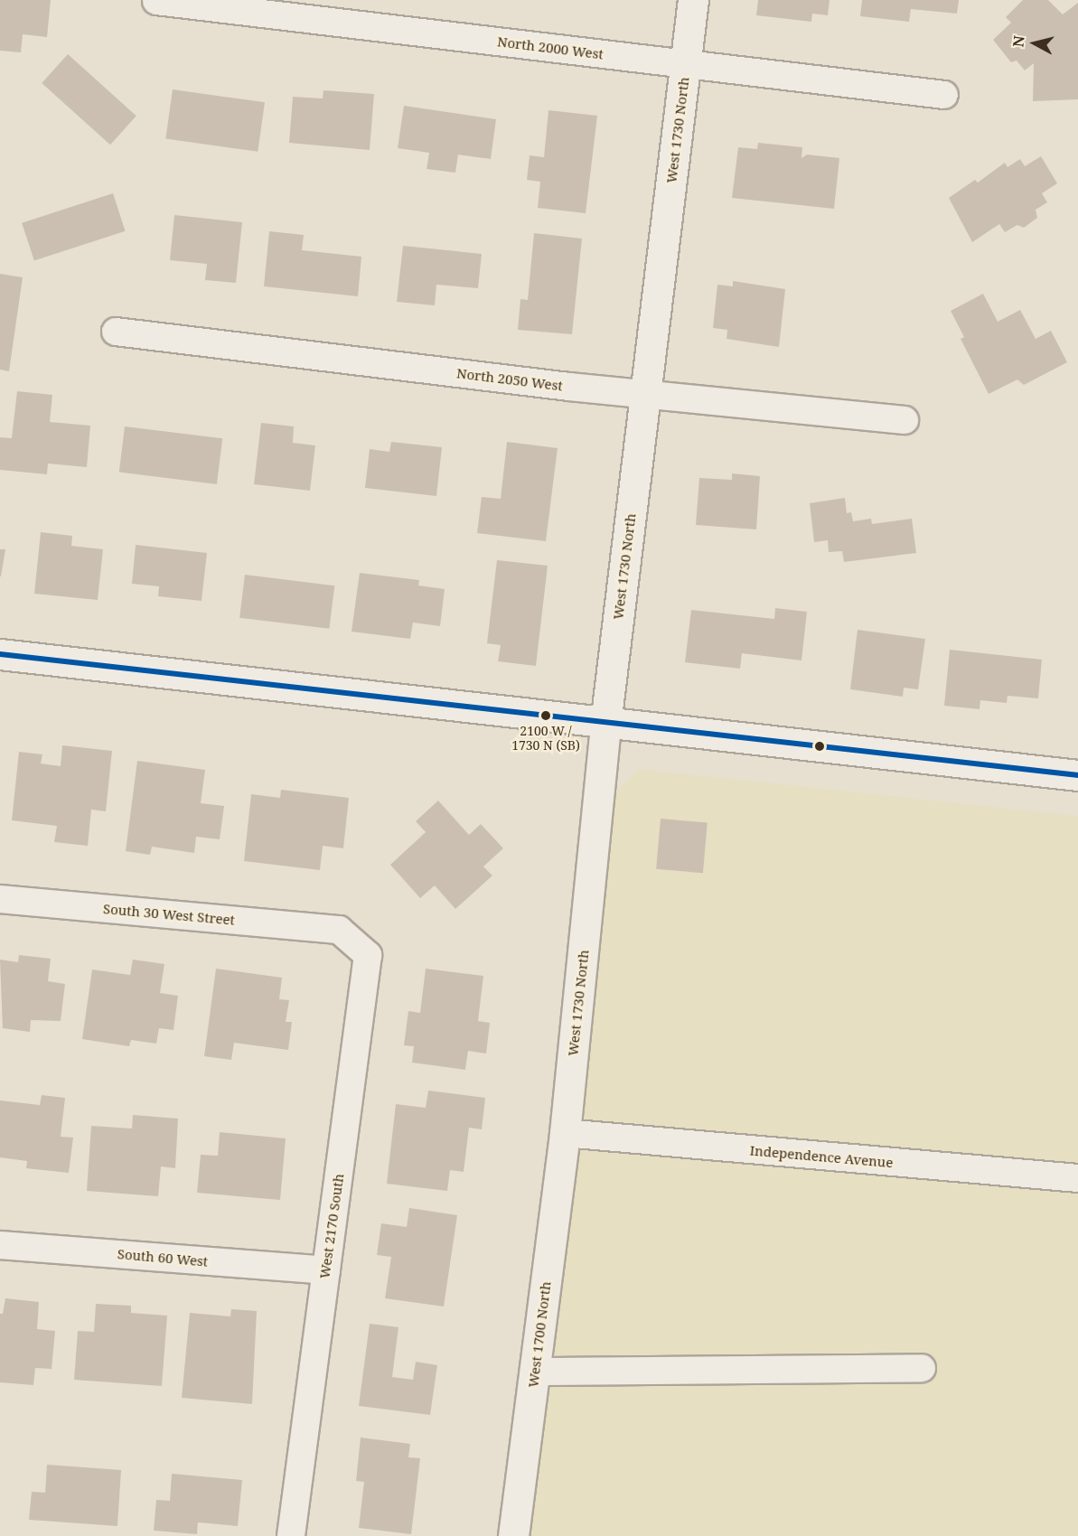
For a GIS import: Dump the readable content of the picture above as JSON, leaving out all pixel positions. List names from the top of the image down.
{
  "streets": {
    "street": [
      "North 2000 West",
      "West 1730 North",
      "North 2050 West",
      "South 30 West Street",
      "Independence Avenue",
      "West 2170 South",
      "South 60 West",
      "West 1700 North"
    ]
  },
  "crossings": [
    ["North 2000 West", "West 1730 North"],
    ["West 1730 North", "North 2050 West"],
    ["West 1730 North", "Independence Avenue"],
    ["West 1730 North", "West 1700 North"],
    ["South 30 West Street", "West 2170 South"],
    ["Independence Avenue", "West 1700 North"],
    ["West 2170 South", "South 60 West"]
  ],
  "places": ["2100 W / 1730 N (SB)"],
  "north": "left"
}
